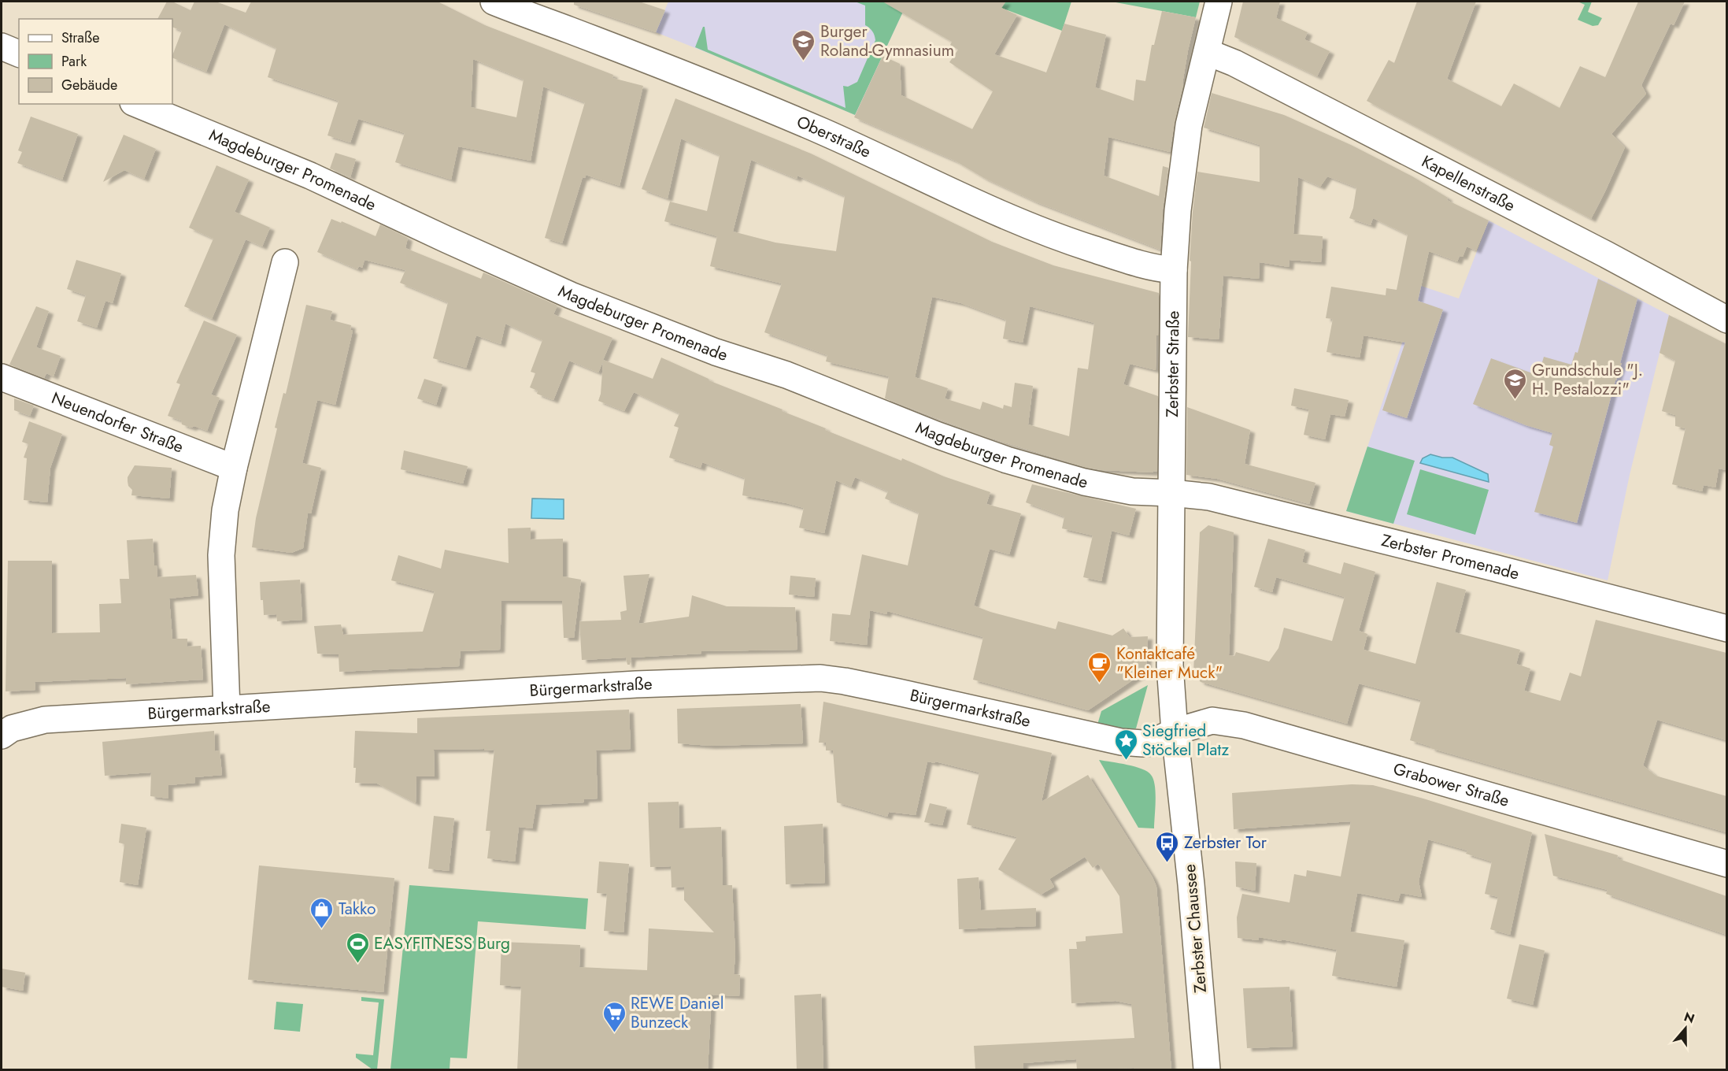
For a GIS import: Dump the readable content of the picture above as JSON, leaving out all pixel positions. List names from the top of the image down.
{
  "streets": {
    "street": [
      "Oberstraße",
      "Magdeburger Promenade",
      "Kapellenstraße",
      "Zerbster Straße",
      "Neuendorfer Straße",
      "Zerbster Promenade",
      "Bürgermarkstraße",
      "Grabower Straße",
      "Zerbster Chaussee"
    ]
  },
  "crossings": [
    ["Oberstraße", "Zerbster Straße"],
    ["Magdeburger Promenade", "Zerbster Straße"],
    ["Magdeburger Promenade", "Zerbster Promenade"],
    ["Kapellenstraße", "Zerbster Straße"],
    ["Zerbster Straße", "Zerbster Promenade"],
    ["Zerbster Straße", "Bürgermarkstraße"],
    ["Zerbster Straße", "Grabower Straße"],
    ["Zerbster Straße", "Zerbster Chaussee"],
    ["Bürgermarkstraße", "Grabower Straße"],
    ["Bürgermarkstraße", "Zerbster Chaussee"],
    ["Grabower Straße", "Zerbster Chaussee"]
  ],
  "places": {
    "school or university": ["Burger Roland-Gymnasium", "Grundschule \"J. H. Pestalozzi\""],
    "cafe": ["Kontaktcafé \"Kleiner Muck\""],
    "place": ["Siegfried Stöckel Platz"],
    "bus stop": ["Zerbster Tor"],
    "shop": ["Takko"],
    "sports": ["EASYFITNESS Burg"],
    "supermarket": ["REWE Daniel Bunzeck"]
  },
  "legend": ["Straße", "Park", "Gebäude"],
  "north": "top"
}
